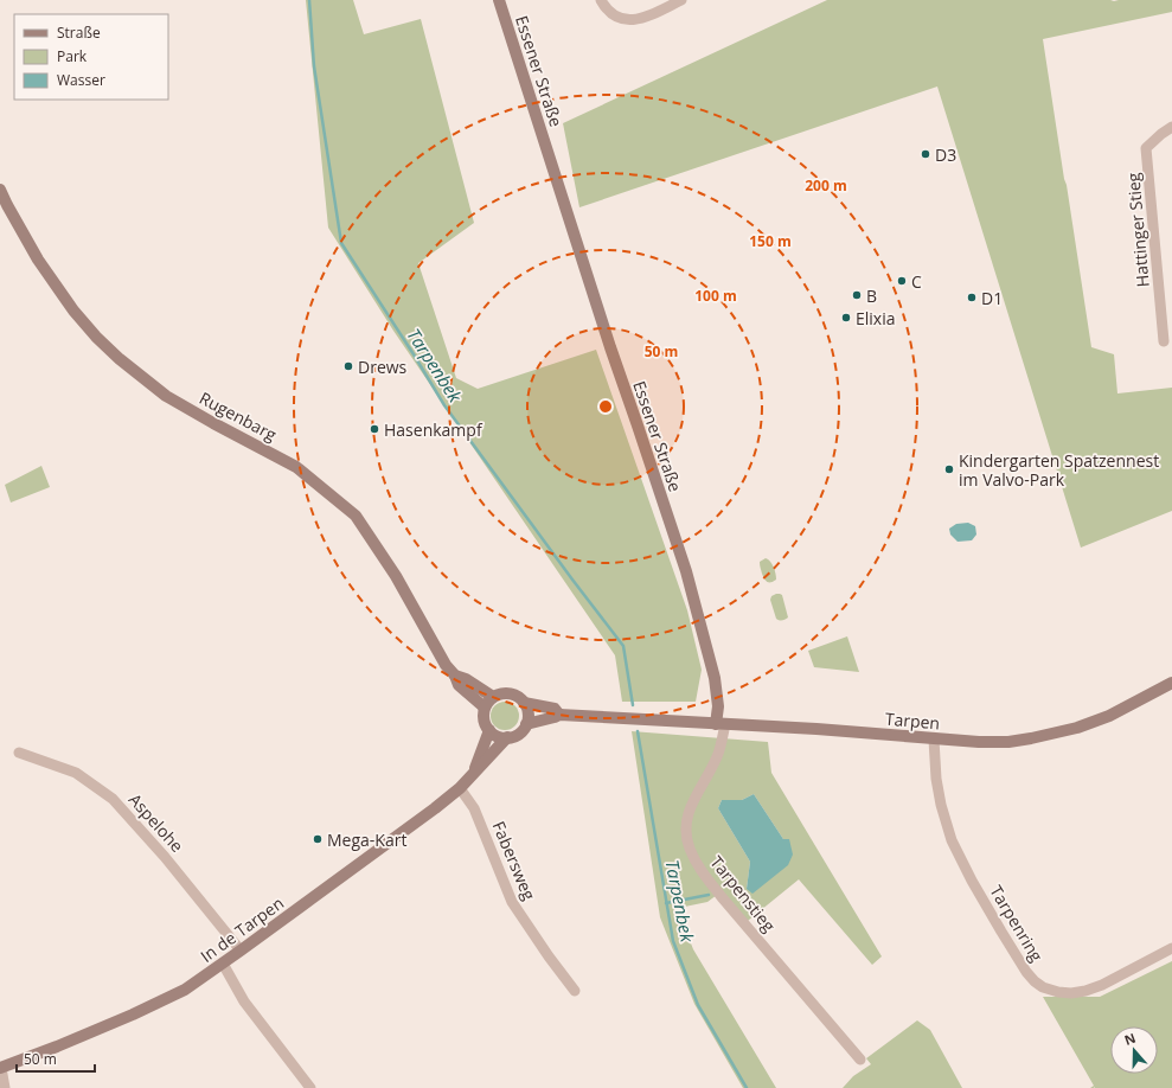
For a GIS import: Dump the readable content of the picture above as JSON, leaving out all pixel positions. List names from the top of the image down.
{
  "streets": {
    "street": [
      "Essener Straße",
      "Hattinger Stieg",
      "Rugenbarg",
      "Tarpen",
      "Aspelohe",
      "Fabersweg",
      "Tarpenstieg",
      "Tarpenring",
      "In de Tarpen"
    ]
  },
  "crossings": [
    ["Essener Straße", "Tarpen"],
    ["Essener Straße", "Tarpenstieg"],
    ["Rugenbarg", "In de Tarpen"],
    ["Tarpen", "Tarpenstieg"],
    ["Tarpen", "Tarpenring"],
    ["Aspelohe", "In de Tarpen"],
    ["Fabersweg", "In de Tarpen"]
  ],
  "water": ["Tarpenbek"],
  "places": [
    "D3",
    "C",
    "B",
    "D1",
    "Elixia",
    "Drews",
    "Hasenkampf",
    "Kindergarten Spatzennest im Valvo-Park",
    "Mega-Kart"
  ],
  "legend": ["Straße", "Park", "Wasser"],
  "scale_bar": "50 m",
  "north": "top",
  "rings": [
    "200 m",
    "150 m",
    "100 m",
    "50 m"
  ]
}
